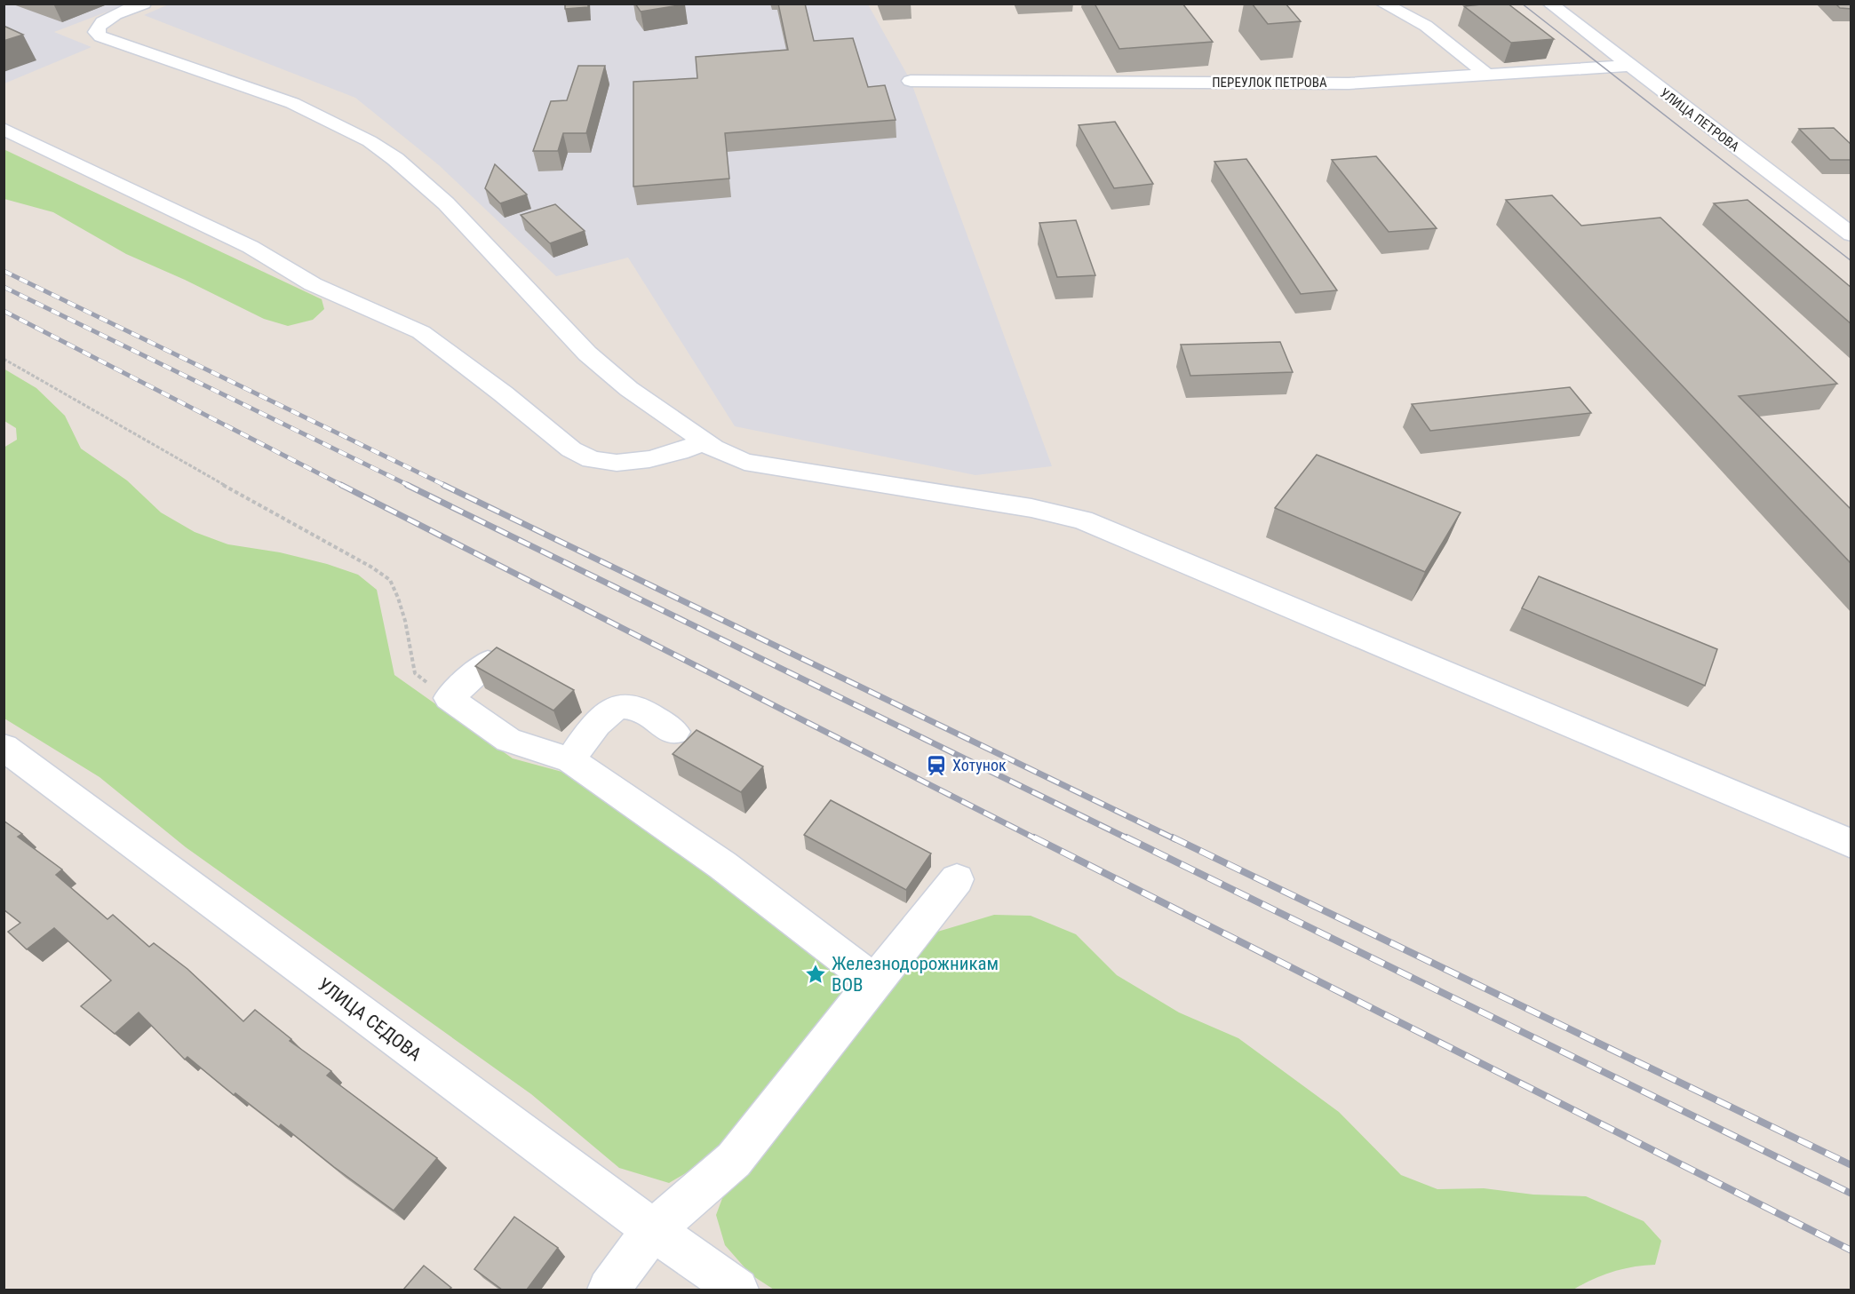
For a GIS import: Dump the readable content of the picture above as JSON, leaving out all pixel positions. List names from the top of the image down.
{
  "streets": {
    "street": ["ПЕРЕУЛОК ПЕТРОВА", "УЛИЦА ПЕТРОВА", "УЛИЦА СЕДОВА"]
  },
  "crossings": [
    ["ПЕРЕУЛОК ПЕТРОВА", "УЛИЦА ПЕТРОВА"]
  ],
  "places": {
    "station": ["Хотунок"],
    "place": ["Железнодорожникам ВОВ"]
  }
}
